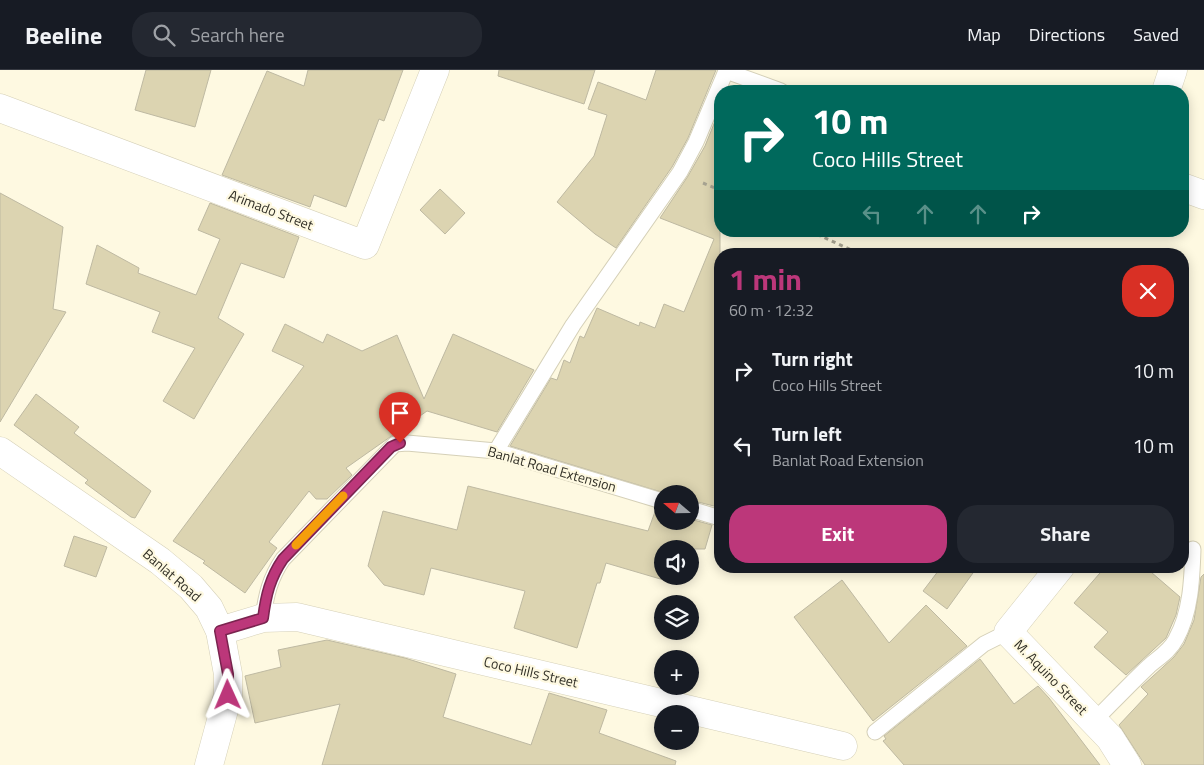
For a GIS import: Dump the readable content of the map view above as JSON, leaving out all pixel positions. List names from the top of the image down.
{
  "streets": {
    "street": [
      "Arimado Street",
      "Banlat Road",
      "Coco Hills Street",
      "M. Aquino Street"
    ],
    "lane": ["Banlat Road Extension"]
  },
  "crossings": [
    ["Banlat Road Extension", "Coco Hills Street"],
    ["Banlat Road", "Coco Hills Street"]
  ],
  "north": "left",
  "page": {
    "header": "Beeline",
    "search": "Search here",
    "nav": ["Map", "Directions", "Saved"],
    "turn": ["10 m", "Coco Hills Street"],
    "heading": ["1 min", "60 m · 12:32"],
    "list": [
      {
        "name": "Turn right",
        "note": "Coco Hills Street",
        "value": "10 m"
      },
      {
        "name": "Turn left",
        "note": "Banlat Road Extension",
        "value": "10 m"
      }
    ],
    "map_buttons": ["+", "−"],
    "buttons": ["Exit", "Share"]
  }
}
